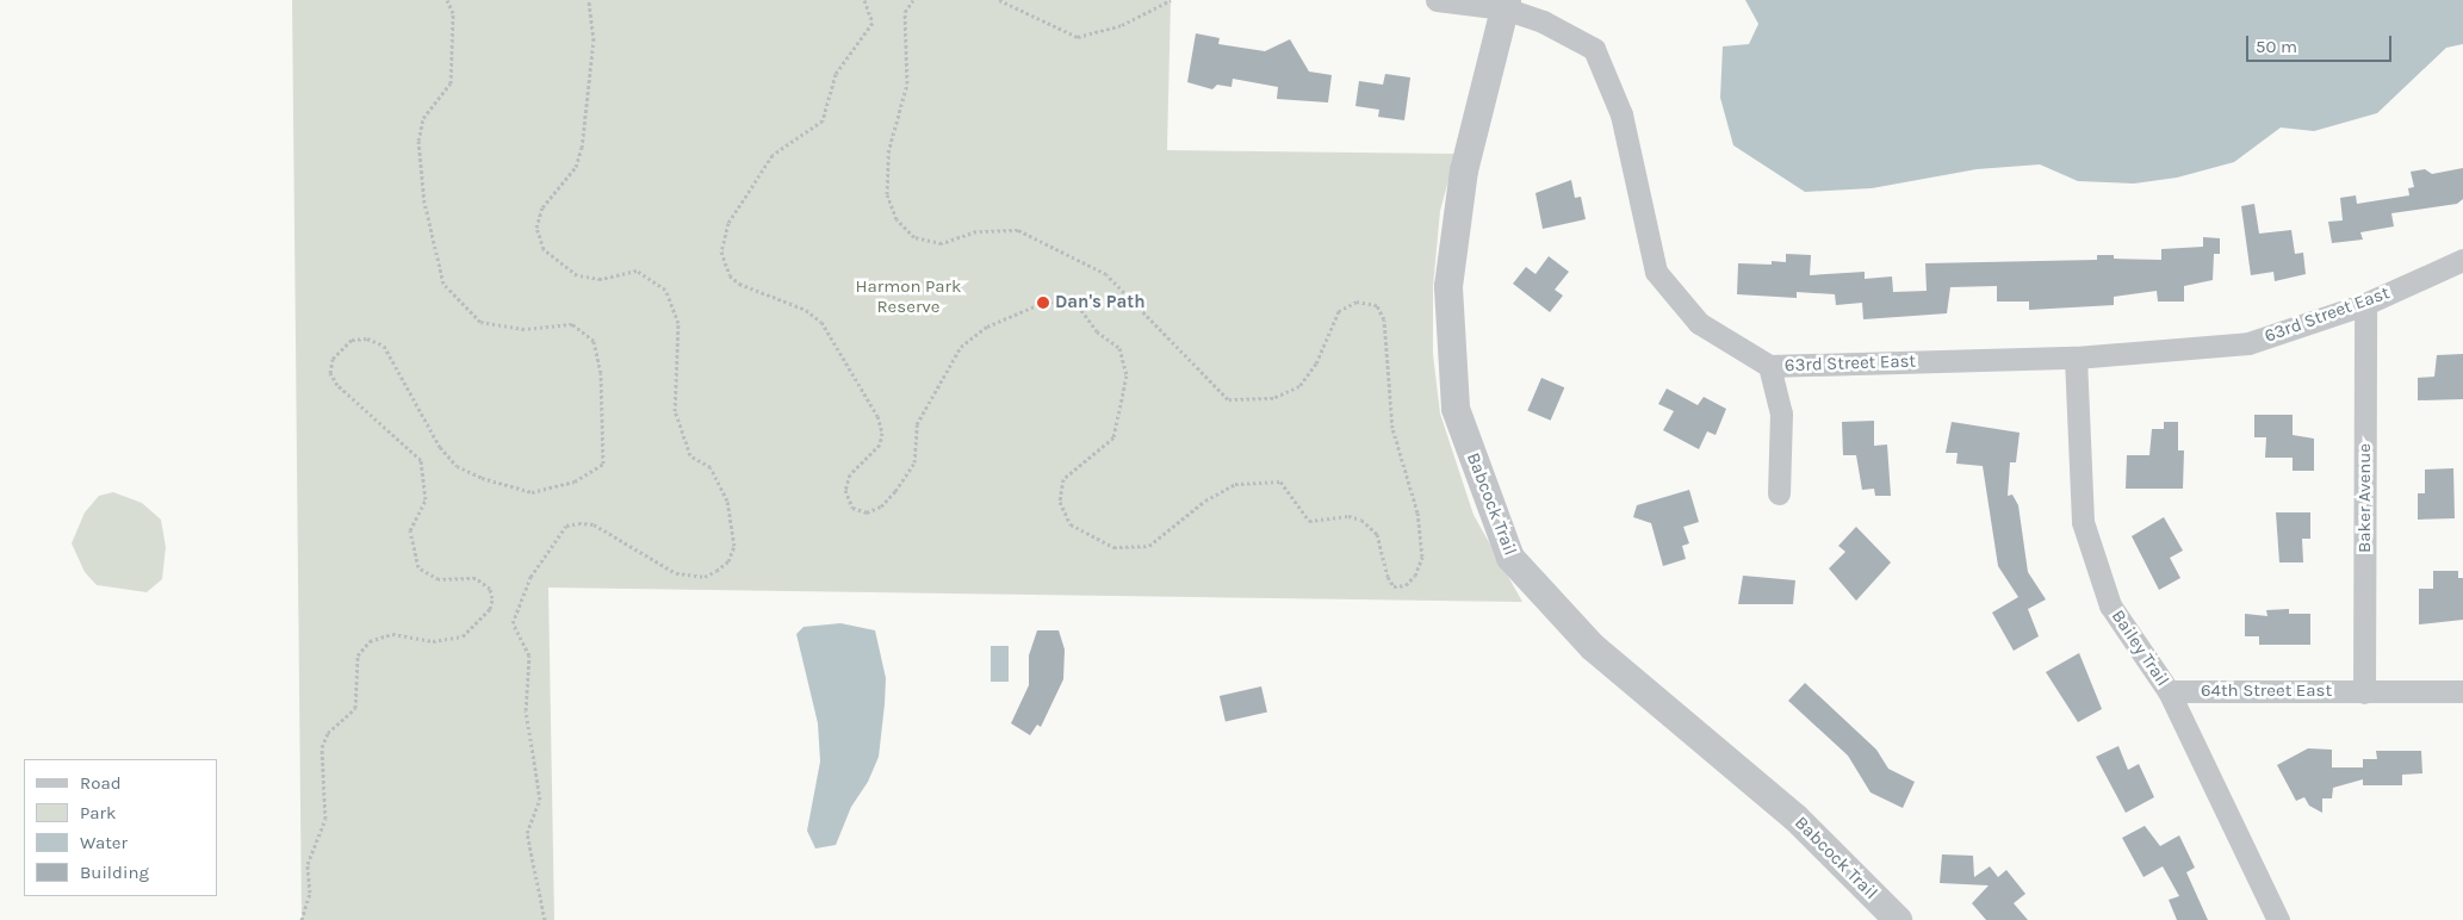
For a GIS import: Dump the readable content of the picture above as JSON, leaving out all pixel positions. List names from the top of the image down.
{
  "streets": {
    "street": [
      "63rd Street East",
      "Baker Avenue",
      "Babcock Trail",
      "Bailey Trail",
      "64th Street East"
    ]
  },
  "crossings": [
    ["63rd Street East", "Baker Avenue"],
    ["63rd Street East", "Babcock Trail"],
    ["63rd Street East", "Bailey Trail"],
    ["Baker Avenue", "64th Street East"],
    ["Bailey Trail", "64th Street East"]
  ],
  "parks": ["Harmon Park Reserve"],
  "places": ["Dan's Path"],
  "legend": [
    "Road",
    "Park",
    "Water",
    "Building"
  ],
  "scale_bar": "50 m"
}
